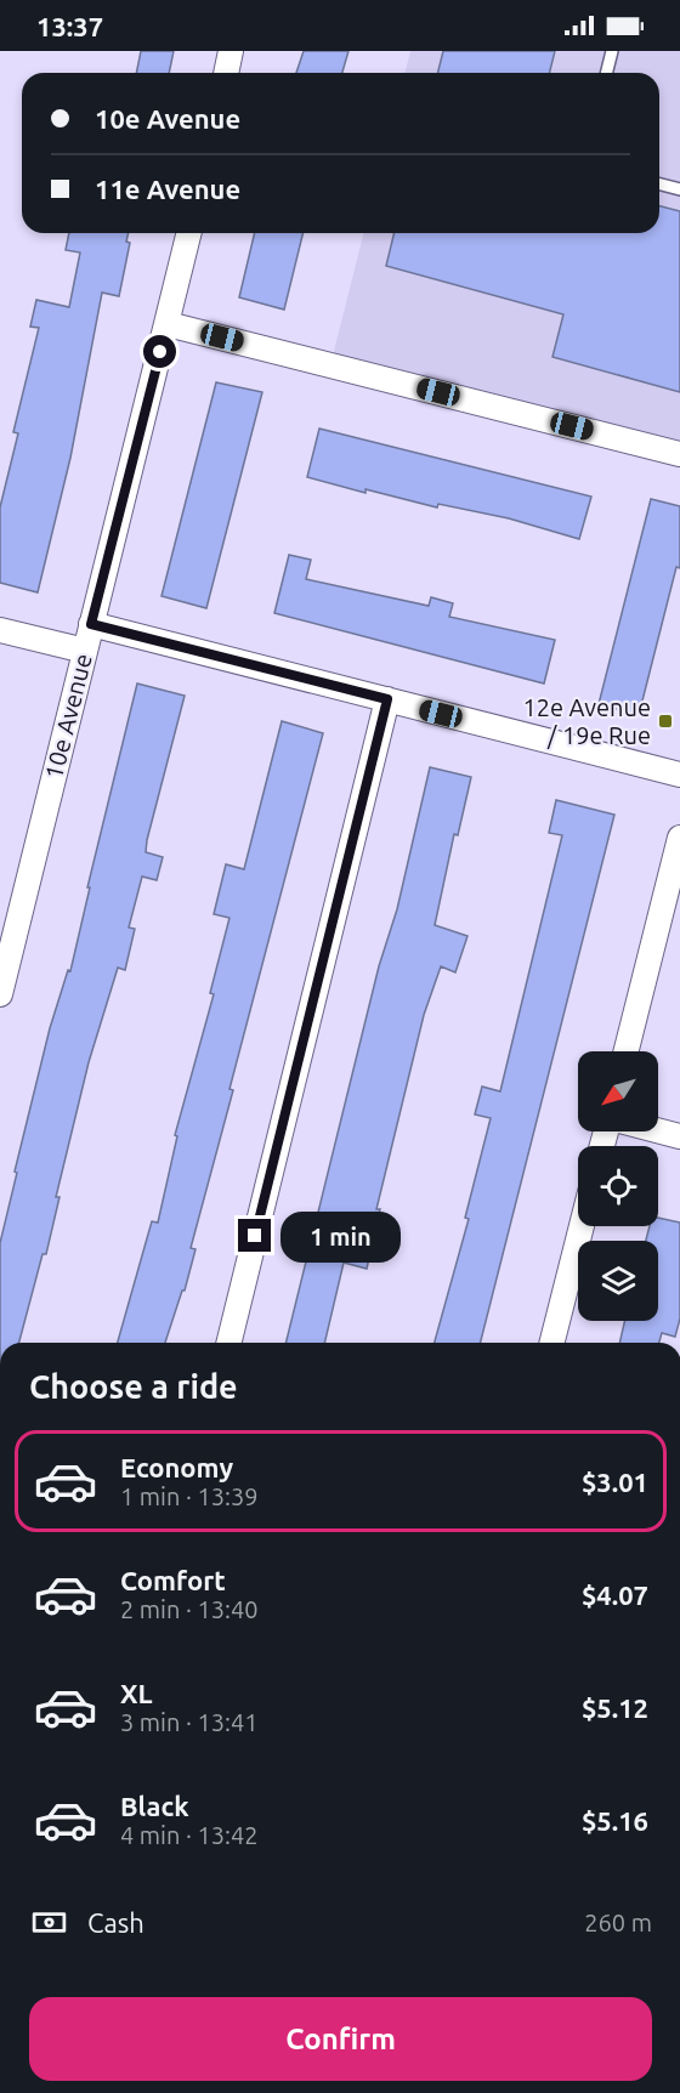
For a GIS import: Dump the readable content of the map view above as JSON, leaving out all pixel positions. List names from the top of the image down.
{
  "streets": {
    "street": ["10e Avenue"]
  },
  "places": {
    "transit": ["12e Avenue / 19e Rue"]
  },
  "north": "bottom left",
  "page": {
    "status": "13:37",
    "banner": ["10e Avenue", "11e Avenue"],
    "bubble": "1 min",
    "heading": "Choose a ride",
    "list": [
      {
        "name": "Economy",
        "note": "1 min · 13:39",
        "value": "$3.01"
      },
      {
        "name": "Comfort",
        "note": "2 min · 13:40",
        "value": "$4.07"
      },
      {
        "name": "XL",
        "note": "3 min · 13:41",
        "value": "$5.12"
      },
      {
        "name": "Black",
        "note": "4 min · 13:42",
        "value": "$5.16"
      }
    ],
    "pay": ["Cash", "260 m"],
    "buttons": "Confirm"
  }
}
